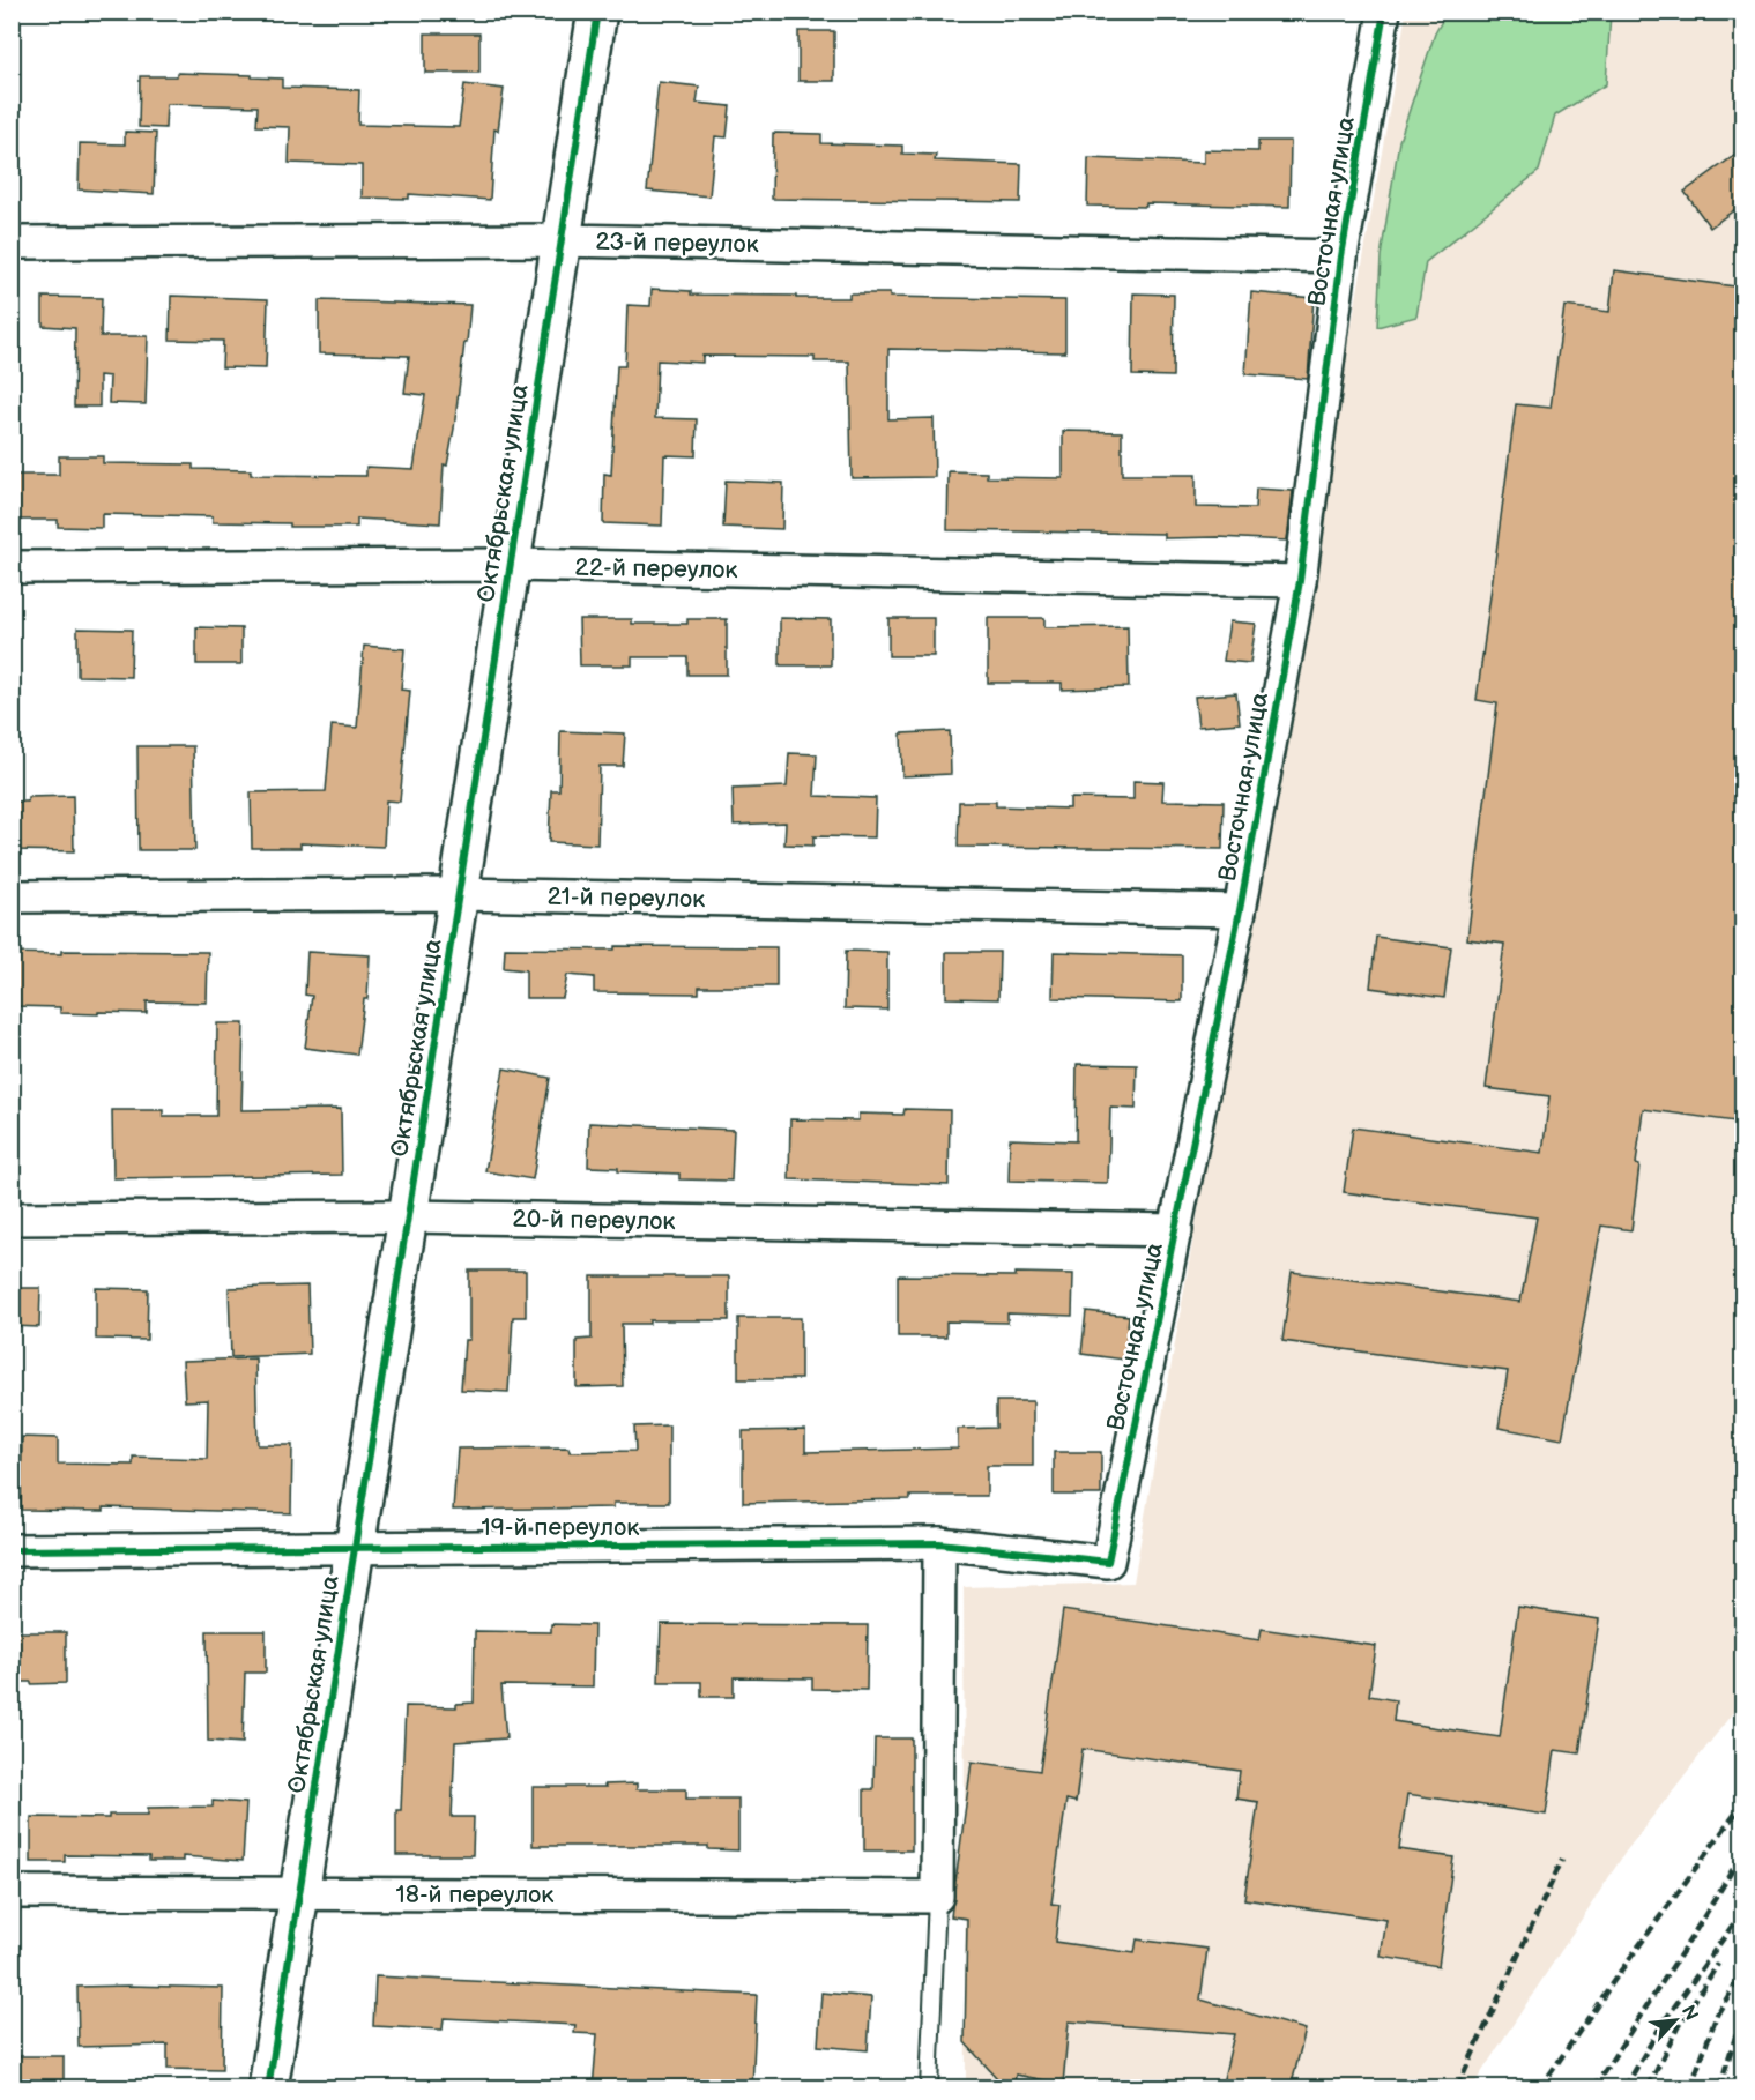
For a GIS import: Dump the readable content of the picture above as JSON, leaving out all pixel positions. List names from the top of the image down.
{
  "streets": {
    "street": [
      "Восточная улица",
      "23-й переулок",
      "Октябрьская улица",
      "22-й переулок",
      "21-й переулок",
      "20-й переулок",
      "19-й переулок",
      "18-й переулок"
    ]
  },
  "crossings": [
    ["Восточная улица", "23-й переулок"],
    ["Восточная улица", "22-й переулок"],
    ["Восточная улица", "21-й переулок"],
    ["Восточная улица", "20-й переулок"],
    ["Восточная улица", "19-й переулок"],
    ["23-й переулок", "Октябрьская улица"],
    ["Октябрьская улица", "22-й переулок"],
    ["Октябрьская улица", "21-й переулок"],
    ["Октябрьская улица", "20-й переулок"],
    ["Октябрьская улица", "19-й переулок"],
    ["Октябрьская улица", "18-й переулок"]
  ],
  "north": "top right"
}
